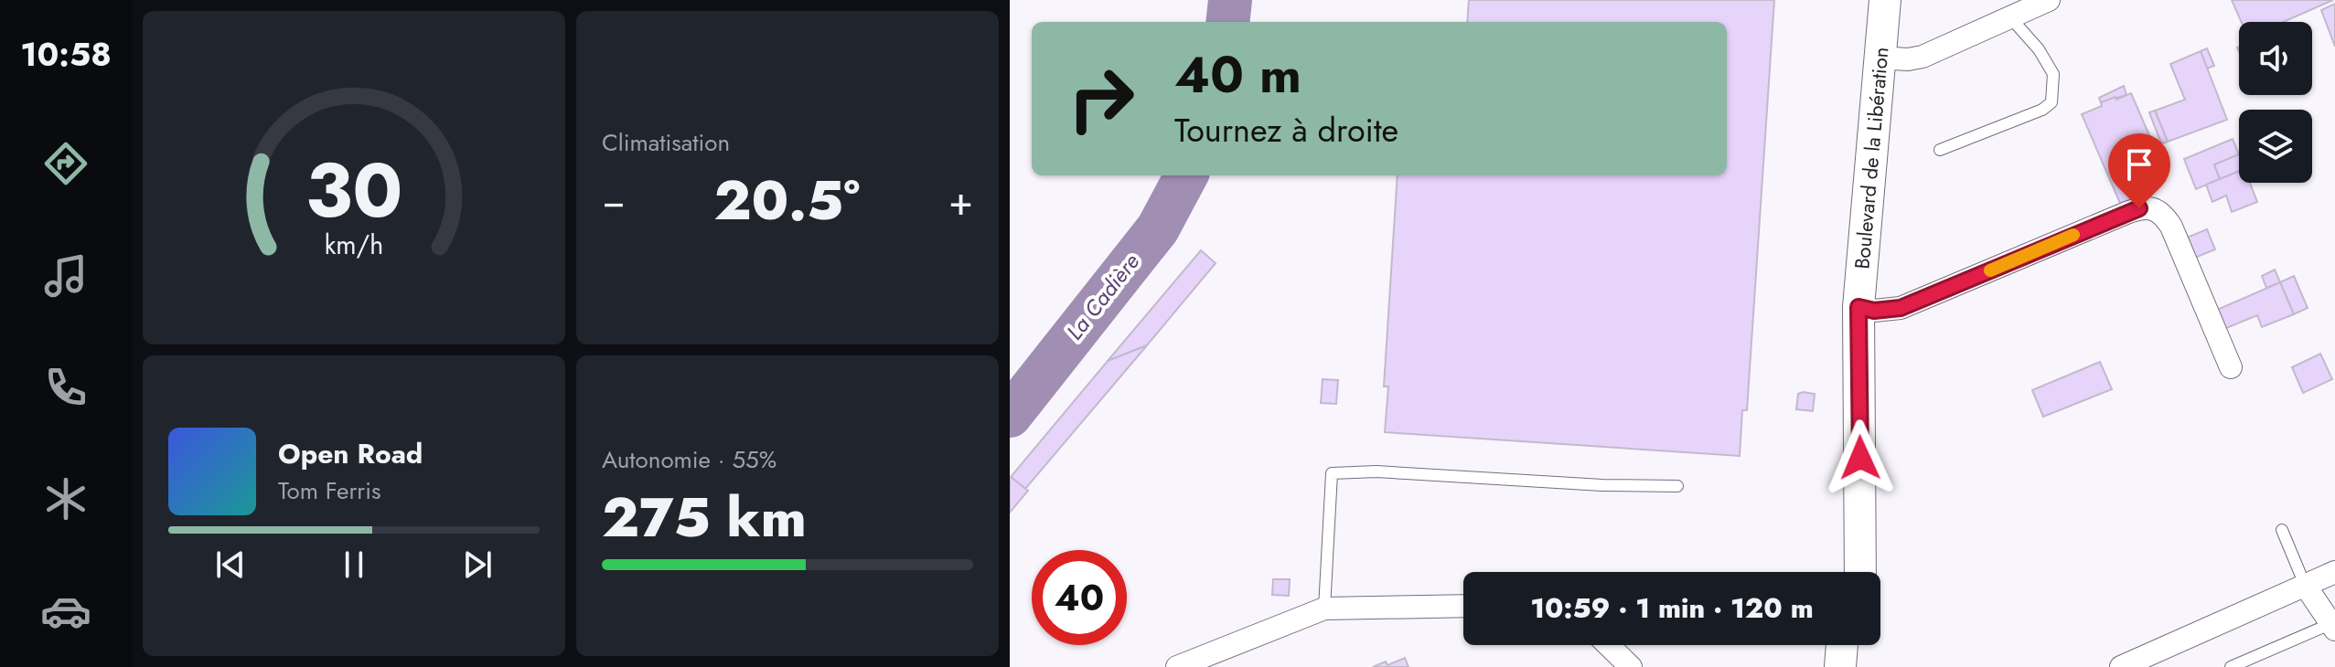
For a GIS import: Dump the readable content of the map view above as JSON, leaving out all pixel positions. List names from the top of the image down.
{
  "streets": {
    "street": ["Boulevard de la Libération"]
  },
  "water": ["La Cadière"],
  "page": {
    "tabs": "10:58",
    "tile": [
      "Climatisation",
      ["Autonomie · 55%", "275 km"]
    ],
    "turn": ["40 m", "Tournez à droite"],
    "heat": ["−", "20.5°", "+"],
    "song": ["Open Road", "Tom Ferris"],
    "limit": "40",
    "trip": "10:59 · 1 min · 120 m",
    "gauge": ["30", "km/h"]
  }
}
